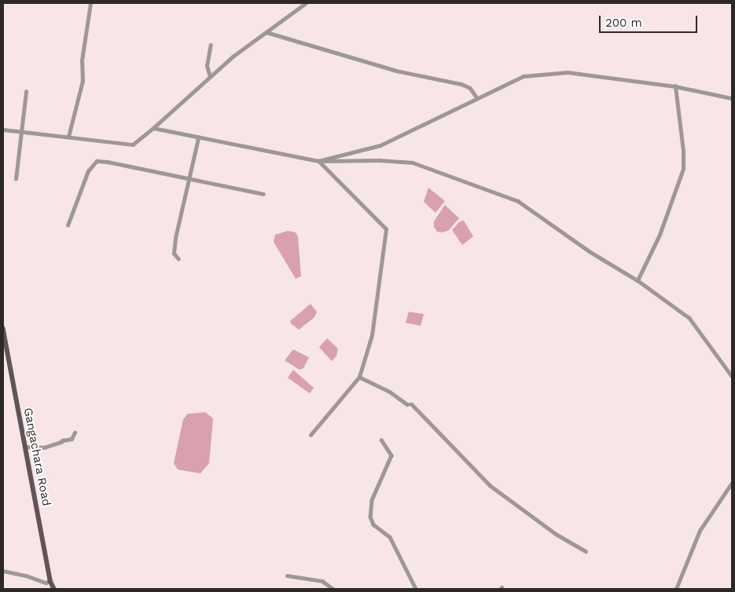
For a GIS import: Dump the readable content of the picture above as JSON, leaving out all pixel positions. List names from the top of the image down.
{
  "streets": {
    "main road": ["Gangachara Road"]
  },
  "scale_bar": "200 m"
}
